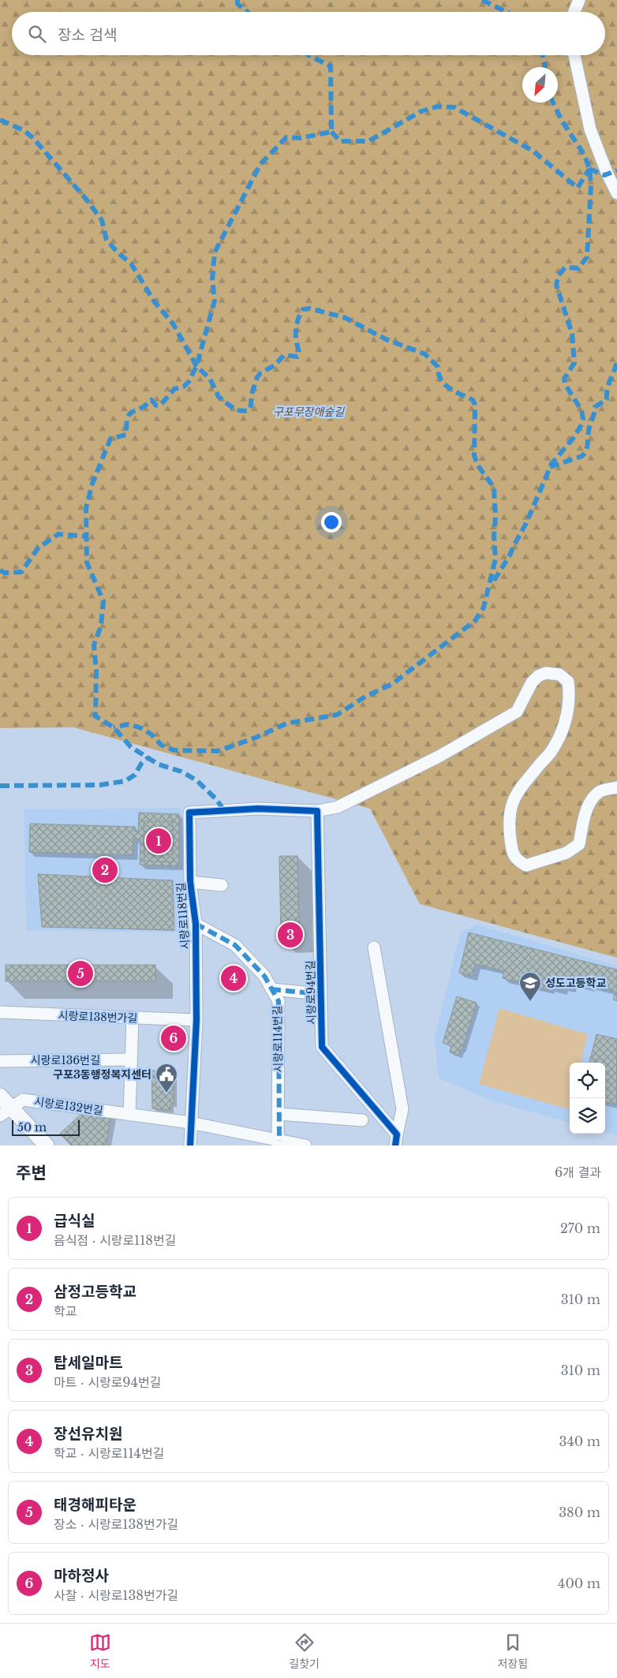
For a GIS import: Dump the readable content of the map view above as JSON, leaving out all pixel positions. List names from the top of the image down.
{
  "streets": {
    "street": [
      "시랑로118번길",
      "시랑로94번길",
      "시랑로138번가길",
      "시랑로114번길",
      "시랑로136번길",
      "시랑로132번길"
    ]
  },
  "crossings": [
    ["시랑로118번길", "시랑로94번길"],
    ["시랑로118번길", "시랑로138번가길"],
    ["시랑로118번길", "시랑로114번길"],
    ["시랑로118번길", "시랑로132번길"],
    ["시랑로114번길", "시랑로132번길"]
  ],
  "parks": ["구포무장애숲길"],
  "places": {
    "school or university": ["성도고등학교"],
    "public building": ["구포3동행정복지센터"]
  },
  "scale_bar": "50 m",
  "north": "bottom left",
  "page": {
    "search": "장소 검색",
    "pins": [
      "1",
      "2",
      "3",
      "5",
      "4",
      "6"
    ],
    "scale": "50 m",
    "heading": ["주변", "6개 결과"],
    "list": [
      {
        "mark": "1",
        "name": "급식실",
        "note": "음식점 · 시랑로118번길",
        "value": "270 m"
      },
      {
        "mark": "2",
        "name": "삼정고등학교",
        "note": "학교",
        "value": "310 m"
      },
      {
        "mark": "3",
        "name": "탑세일마트",
        "note": "마트 · 시랑로94번길",
        "value": "310 m"
      },
      {
        "mark": "4",
        "name": "장선유치원",
        "note": "학교 · 시랑로114번길",
        "value": "340 m"
      },
      {
        "mark": "5",
        "name": "태경해피타운",
        "note": "장소 · 시랑로138번가길",
        "value": "380 m"
      },
      {
        "mark": "6",
        "name": "마하정사",
        "note": "사찰 · 시랑로138번가길",
        "value": "400 m"
      }
    ],
    "nav": ["지도", "길찾기", "저장됨"]
  }
}
